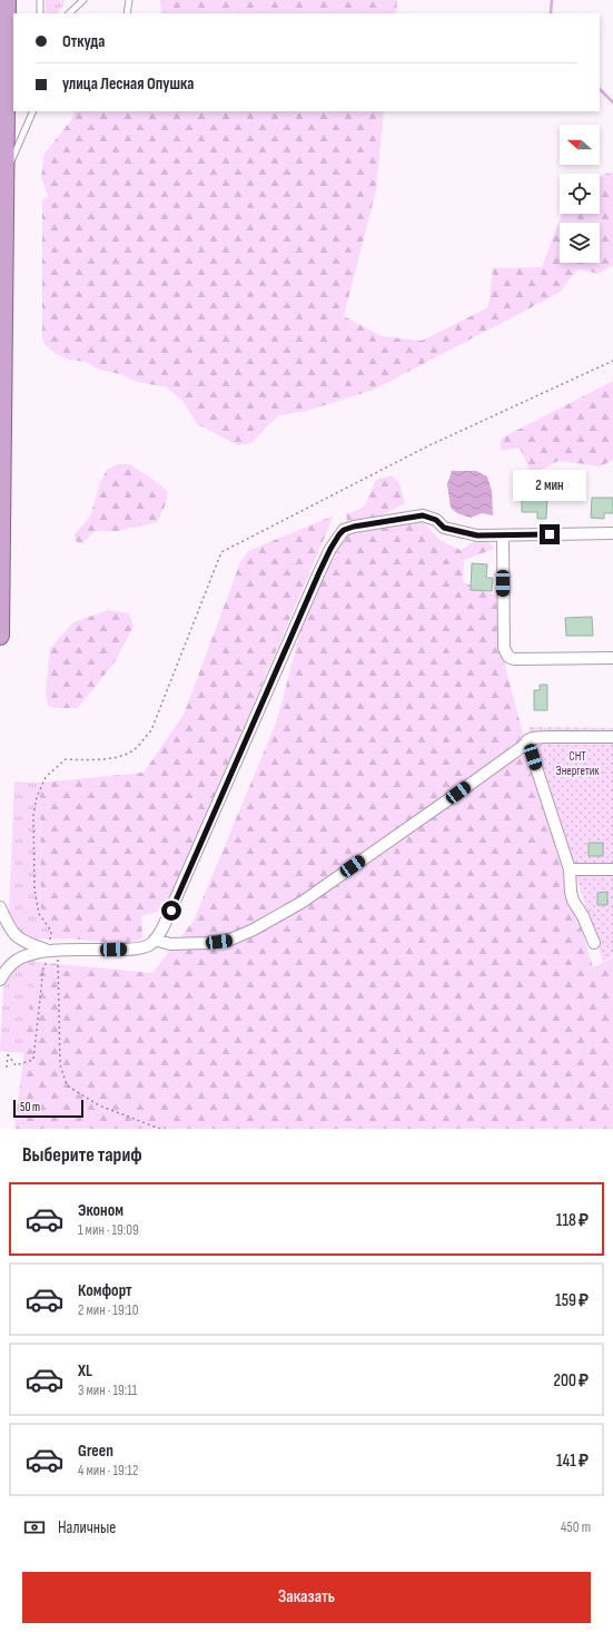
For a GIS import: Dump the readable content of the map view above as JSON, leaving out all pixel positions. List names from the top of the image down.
{
  "parks": ["СНТ Энергетик"],
  "scale_bar": "50 m",
  "north": "left",
  "page": {
    "banner": ["Откуда", "улица Лесная Опушка"],
    "bubble": "2 мин",
    "scale": "50 m",
    "heading": "Выберите тариф",
    "list": [
      {
        "name": "Эконом",
        "note": "1 мин · 19:09",
        "value": "118 ₽"
      },
      {
        "name": "Комфорт",
        "note": "2 мин · 19:10",
        "value": "159 ₽"
      },
      {
        "name": "XL",
        "note": "3 мин · 19:11",
        "value": "200 ₽"
      },
      {
        "name": "Green",
        "note": "4 мин · 19:12",
        "value": "141 ₽"
      }
    ],
    "pay": ["Наличные", "450 m"],
    "buttons": "Заказать"
  }
}
